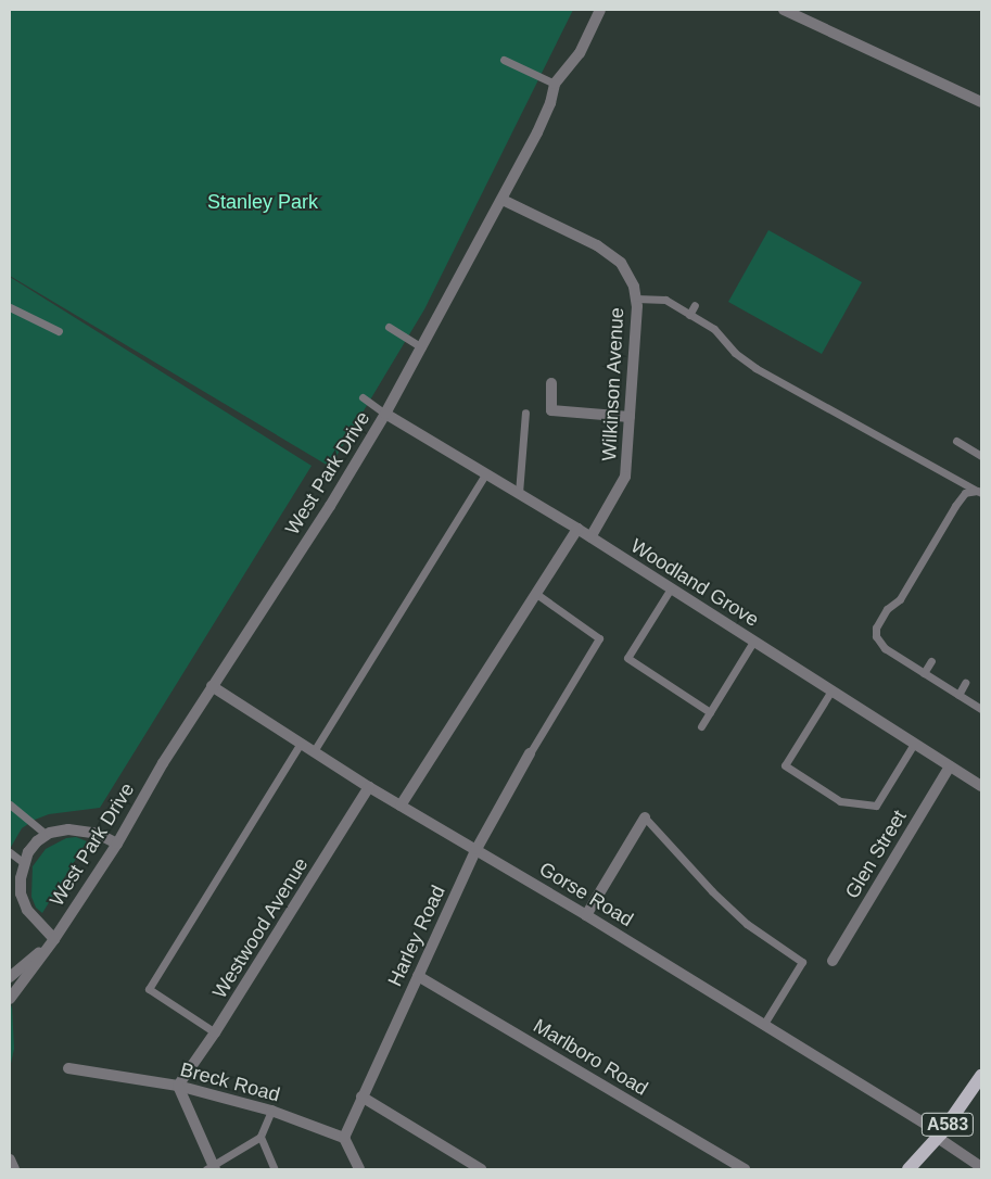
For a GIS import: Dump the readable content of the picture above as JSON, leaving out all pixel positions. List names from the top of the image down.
{
  "streets": {
    "main road": ["A583"],
    "street": [
      "Wilkinson Avenue",
      "West Park Drive",
      "Woodland Grove",
      "Glen Street",
      "Gorse Road",
      "Westwood Avenue",
      "Harley Road",
      "Marlboro Road",
      "Breck Road"
    ]
  },
  "crossings": [
    ["Wilkinson Avenue", "West Park Drive"],
    ["Wilkinson Avenue", "Woodland Grove"],
    ["West Park Drive", "Woodland Grove"],
    ["West Park Drive", "Gorse Road"],
    ["Woodland Grove", "Glen Street"],
    ["Gorse Road", "Westwood Avenue"],
    ["Gorse Road", "Harley Road"],
    ["Gorse Road", "A583"],
    ["Westwood Avenue", "Breck Road"],
    ["Harley Road", "Marlboro Road"],
    ["Harley Road", "Breck Road"]
  ],
  "parks": ["Stanley Park"]
}
